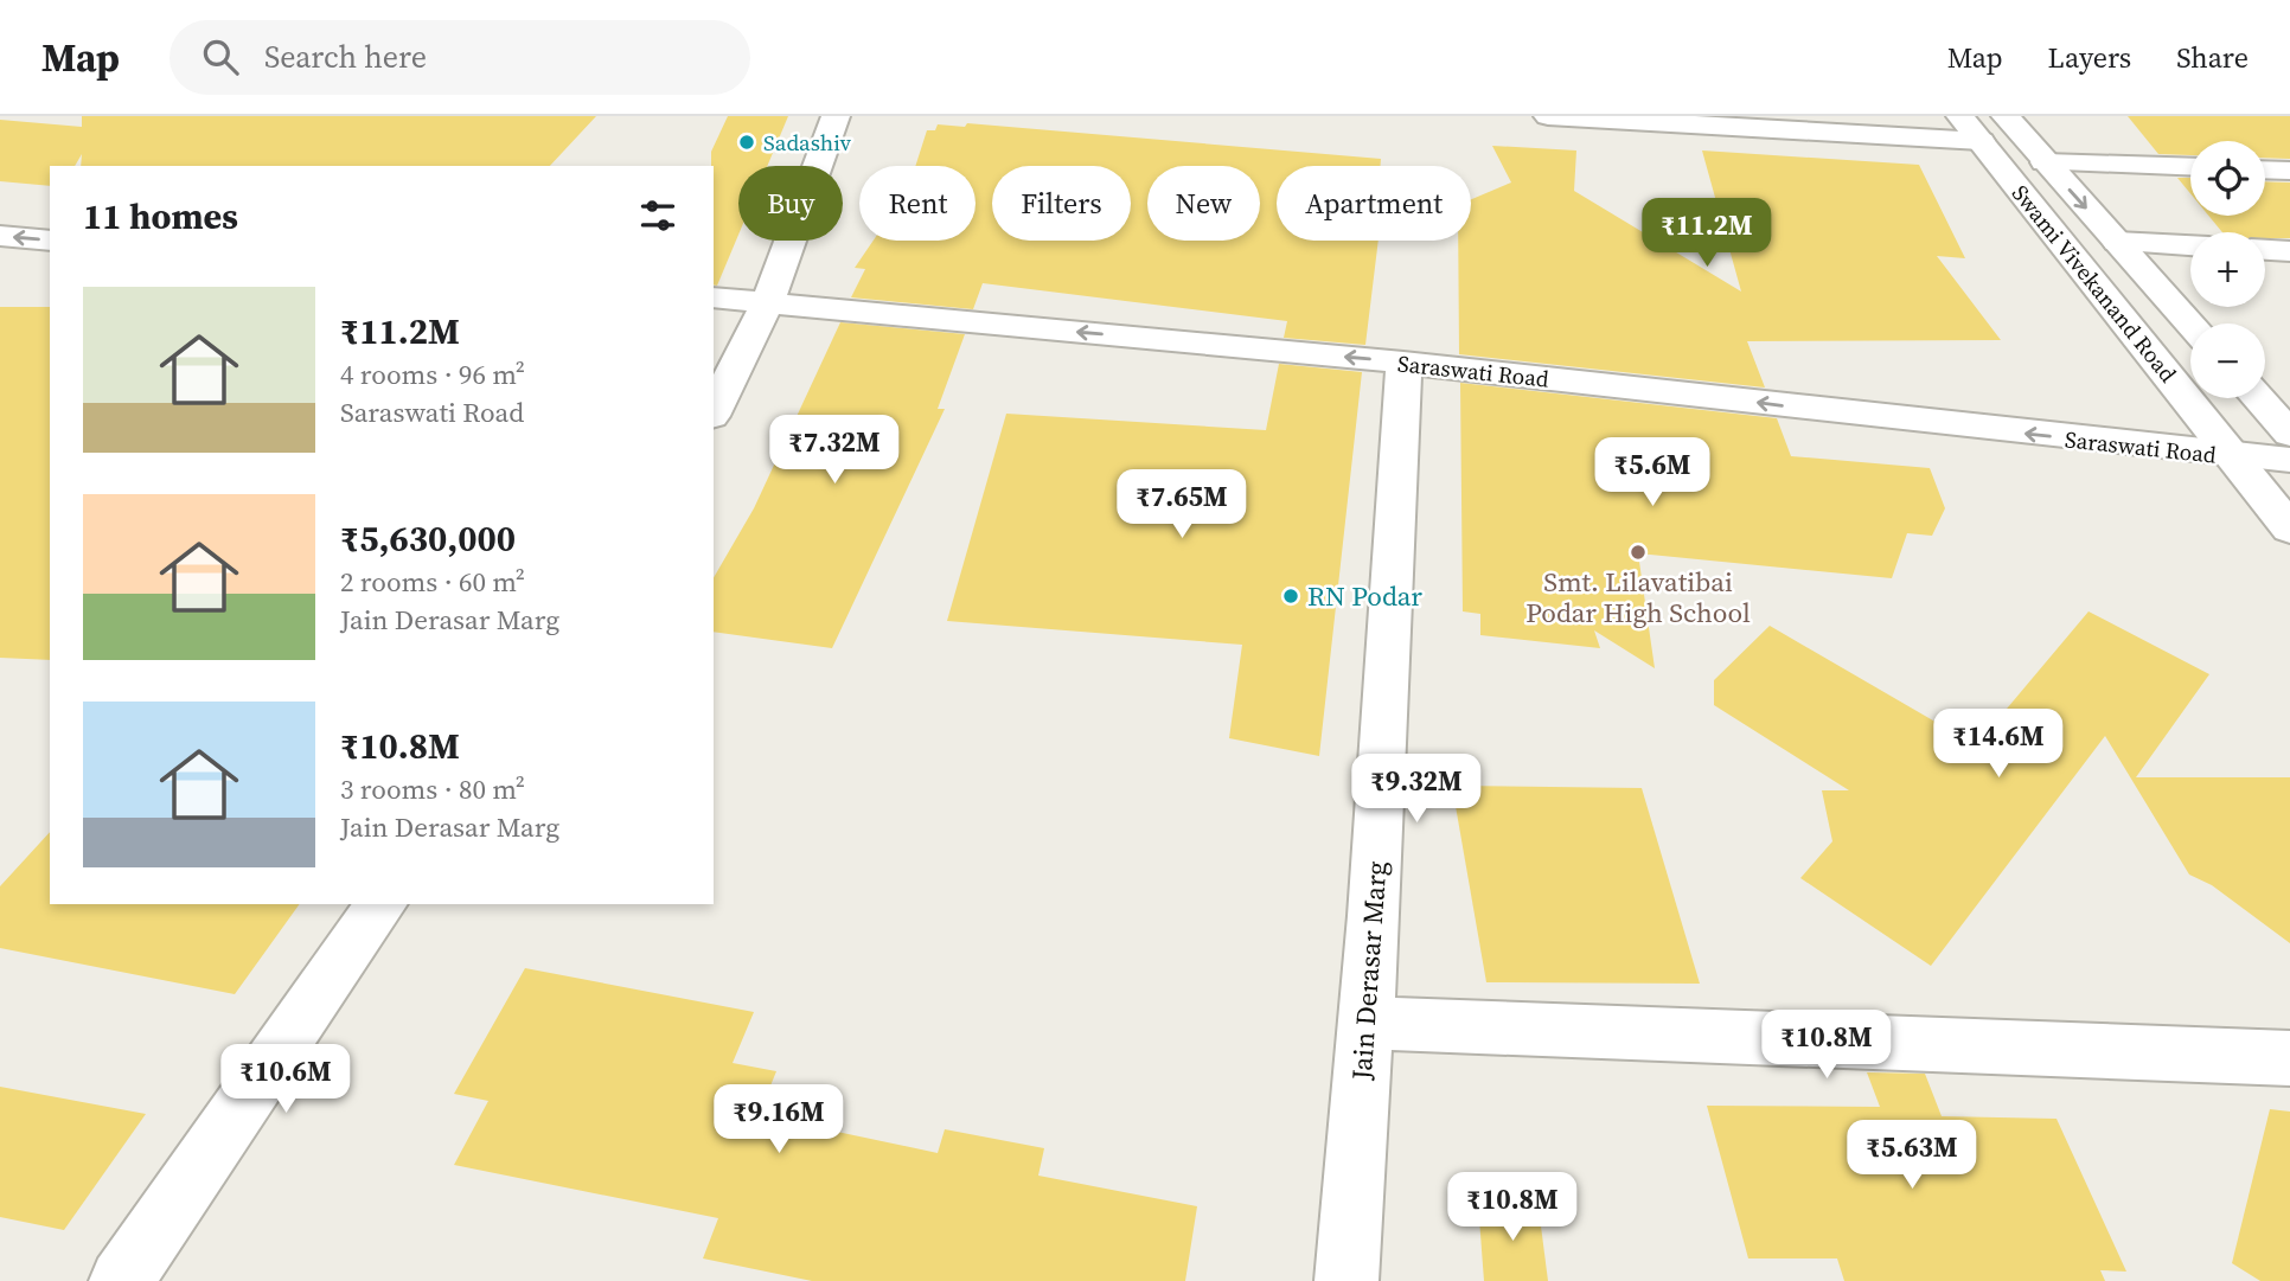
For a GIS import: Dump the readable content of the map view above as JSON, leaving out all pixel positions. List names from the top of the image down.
{
  "streets": {
    "street": ["Swami Vivekanand Road", "Saraswati Road", "Jain Derasar Marg"]
  },
  "crossings": [
    ["Swami Vivekanand Road", "Saraswati Road"],
    ["Saraswati Road", "Jain Derasar Marg"]
  ],
  "places": ["Sadashiv", "Smt. Lilavatibai Podar High School", "RN Podar"],
  "page": {
    "header": "Map",
    "search": "Search here",
    "nav": ["Map", "Layers", "Share"],
    "map_buttons": ["+", "−"],
    "chip": [
      "Buy",
      "Rent",
      "Filters",
      "New",
      "Apartment"
    ],
    "heading": "11 homes",
    "price": [
      "₹11.2M",
      "₹7.32M",
      "₹5.6M",
      "₹7.65M",
      "₹14.6M",
      "₹9.32M",
      "₹10.8M",
      "₹10.6M",
      "₹9.16M",
      "₹5.63M",
      "₹10.8M"
    ],
    "list": [
      {
        "name": "₹11.2M",
        "note": "4 rooms · 96 m² · Saraswati Road"
      },
      {
        "name": "₹5,630,000",
        "note": "2 rooms · 60 m² · Jain Derasar Marg"
      },
      {
        "name": "₹10.8M",
        "note": "3 rooms · 80 m² · Jain Derasar Marg"
      }
    ]
  }
}
